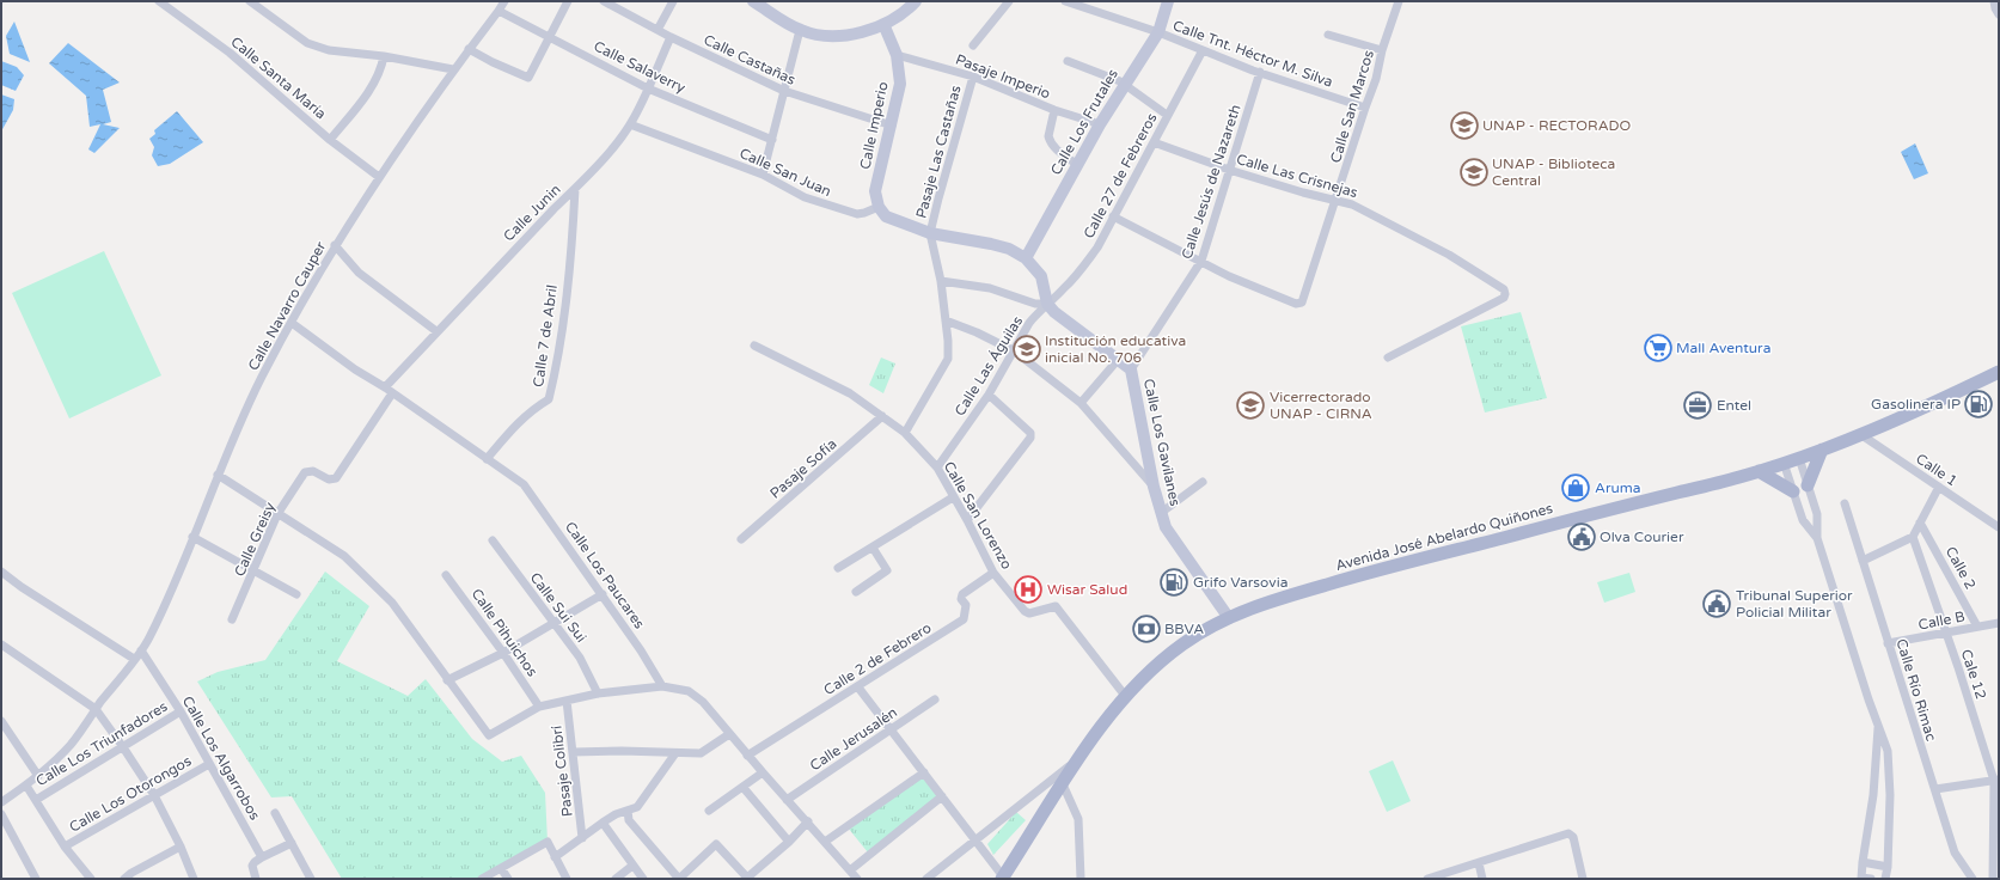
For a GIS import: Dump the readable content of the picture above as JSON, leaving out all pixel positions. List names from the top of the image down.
{
  "streets": {
    "main road": ["Avenida José Abelardo Quiñones"],
    "street": [
      "Calle Tnt. Héctor M. Silva",
      "Calle Castañas",
      "Calle Salaverry",
      "Pasaje Imperio",
      "Calle Santa María",
      "Calle San Marcos",
      "Calle Los Frutales",
      "Calle Imperio",
      "Pasaje Las Castañas",
      "Calle San Juan",
      "Calle 27 de Febreros",
      "Calle Las Crisnejas",
      "Calle Jesús de Nazareth",
      "Calle Junin",
      "Calle Navarro Cauper",
      "Calle 7 de Abril",
      "Calle Las Águilas",
      "Calle Los Gavilanes",
      "Pasaje Sofía",
      "Calle 1",
      "Calle San Lorenzo",
      "Calle Greisy",
      "Calle 2",
      "Calle Los Paucares",
      "Calle Sui Sui",
      "Calle B",
      "Calle Pihuichos",
      "Calle 2 de Febrero",
      "Cale 12",
      "Calle Río Rimac",
      "Calle Jerusalén",
      "Calle Los Triunfadores",
      "Calle Los Algarrobos",
      "Pasaje Colibrí",
      "Calle Los Otorongos"
    ]
  },
  "crossings": [
    ["Calle Tnt. Héctor M. Silva", "Calle San Marcos"],
    ["Calle Tnt. Héctor M. Silva", "Calle Los Frutales"],
    ["Calle Tnt. Héctor M. Silva", "Calle 27 de Febreros"],
    ["Calle Tnt. Héctor M. Silva", "Calle Jesús de Nazareth"],
    ["Calle Castañas", "Calle Imperio"],
    ["Calle Castañas", "Calle Junin"],
    ["Calle Salaverry", "Calle Junin"],
    ["Calle Salaverry", "Calle Navarro Cauper"],
    ["Pasaje Imperio", "Calle Los Frutales"],
    ["Pasaje Imperio", "Calle Imperio"],
    ["Pasaje Imperio", "Pasaje Las Castañas"],
    ["Calle Santa María", "Calle Navarro Cauper"],
    ["Calle San Marcos", "Calle Las Crisnejas"],
    ["Calle San Marcos", "Calle Jesús de Nazareth"],
    ["Calle Imperio", "Calle San Juan"],
    ["Calle San Juan", "Calle Junin"],
    ["Calle 27 de Febreros", "Calle Las Crisnejas"],
    ["Calle 27 de Febreros", "Calle Las Águilas"],
    ["Calle 27 de Febreros", "Calle Los Gavilanes"],
    ["Calle Las Crisnejas", "Calle Jesús de Nazareth"],
    ["Calle Jesús de Nazareth", "Calle Los Gavilanes"],
    ["Calle Junin", "Calle 7 de Abril"],
    ["Calle Junin", "Calle Los Paucares"],
    ["Calle Navarro Cauper", "Calle Los Paucares"],
    ["Calle Navarro Cauper", "Calle Los Algarrobos"],
    ["Calle 7 de Abril", "Calle Los Paucares"],
    ["Calle Las Águilas", "Calle Los Gavilanes"],
    ["Calle Las Águilas", "Calle San Lorenzo"],
    ["Calle Los Gavilanes", "Avenida José Abelardo Quiñones"],
    ["Pasaje Sofía", "Calle San Lorenzo"],
    ["Calle 1", "Avenida José Abelardo Quiñones"],
    ["Calle San Lorenzo", "Avenida José Abelardo Quiñones"],
    ["Calle San Lorenzo", "Calle 2 de Febrero"],
    ["Calle Greisy", "Calle Los Paucares"],
    ["Calle 2", "Calle B"],
    ["Calle B", "Cale 12"],
    ["Calle B", "Calle Río Rimac"],
    ["Calle Los Triunfadores", "Calle Los Algarrobos"],
    ["Calle Los Algarrobos", "Calle Los Otorongos"]
  ],
  "places": {
    "school or university": [
      "UNAP - RECTORADO",
      "UNAP - Biblioteca Central",
      "Institución educativa inicial No. 706",
      "Vicerrectorado UNAP - CIRNA"
    ],
    "supermarket": ["Mall Aventura"],
    "fuel station": ["Gasolinera IP", "Grifo Varsovia"],
    "office": ["Entel"],
    "shop": ["Aruma"],
    "public building": ["Olva Courier", "Tribunal Superior Policial Militar"],
    "hospital": ["Wisar Salud"],
    "bank": ["BBVA"]
  }
}
